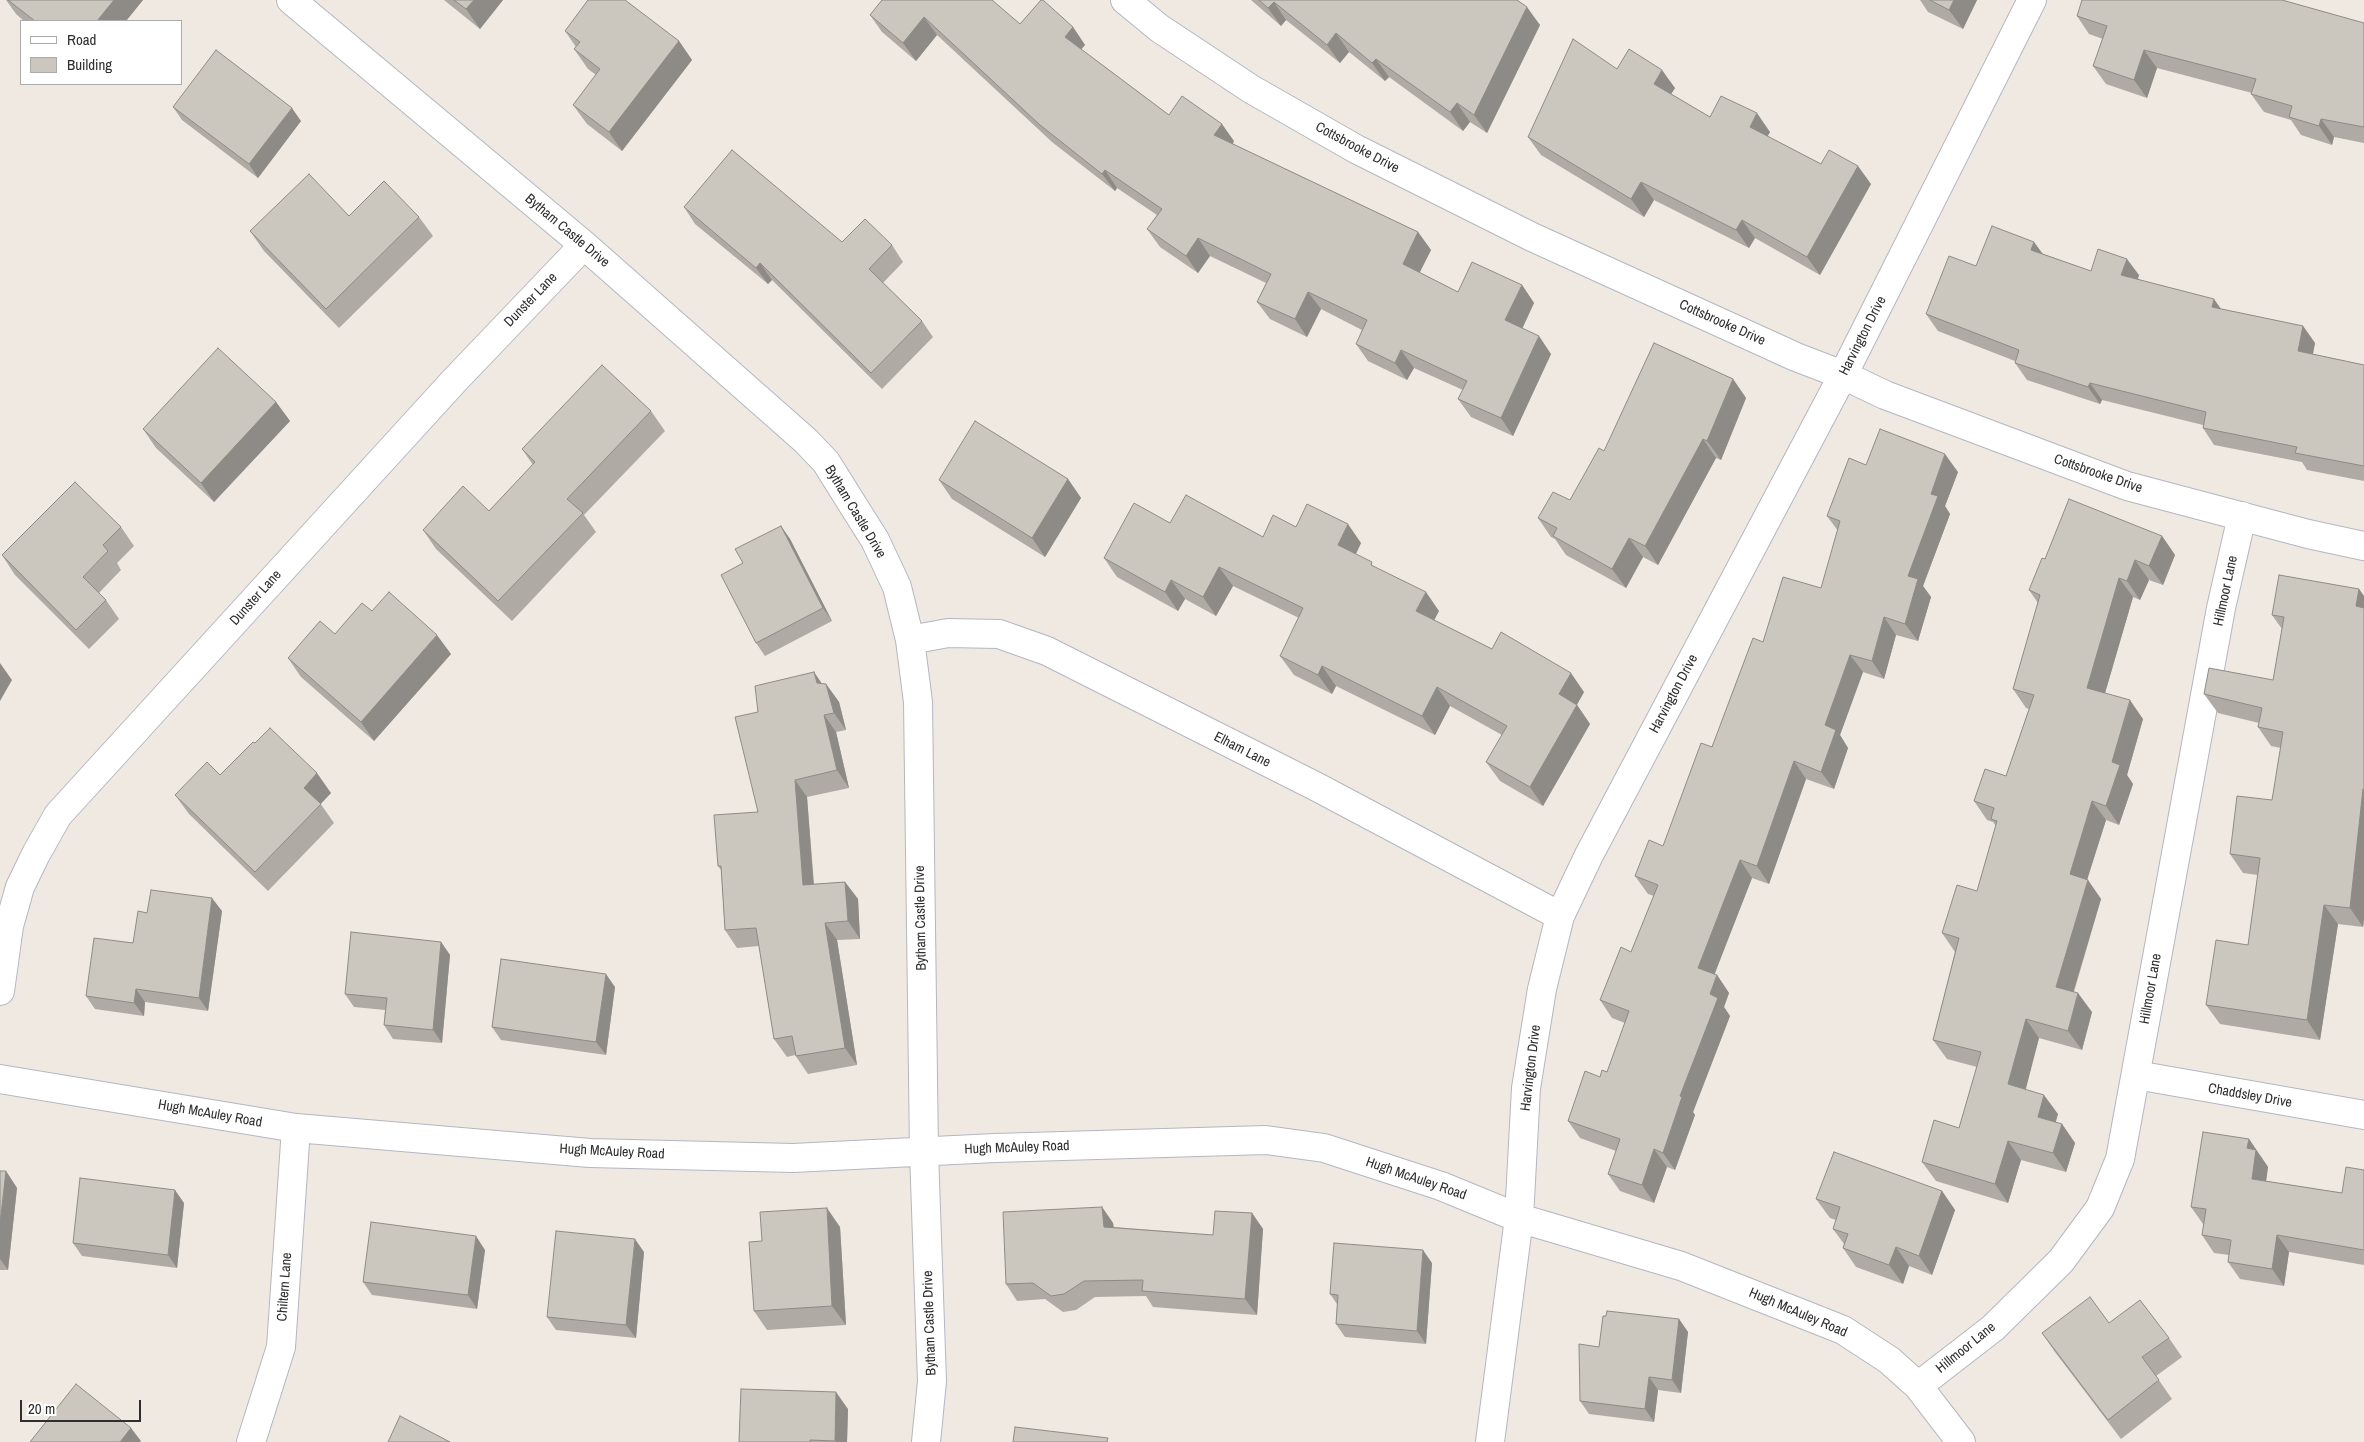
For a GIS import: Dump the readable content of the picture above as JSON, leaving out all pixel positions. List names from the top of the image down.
{
  "streets": {
    "street": [
      "Cottsbrooke Drive",
      "Bytham Castle Drive",
      "Dunster Lane",
      "Harvington Drive",
      "Hillmoor Lane",
      "Elham Lane",
      "Chaddsley Drive",
      "Hugh McAuley Road",
      "Chiltern Lane"
    ]
  },
  "crossings": [
    ["Cottsbrooke Drive", "Harvington Drive"],
    ["Cottsbrooke Drive", "Hillmoor Lane"],
    ["Bytham Castle Drive", "Dunster Lane"],
    ["Bytham Castle Drive", "Elham Lane"],
    ["Bytham Castle Drive", "Hugh McAuley Road"],
    ["Harvington Drive", "Elham Lane"],
    ["Harvington Drive", "Hugh McAuley Road"],
    ["Hillmoor Lane", "Chaddsley Drive"],
    ["Hillmoor Lane", "Hugh McAuley Road"],
    ["Hugh McAuley Road", "Chiltern Lane"]
  ],
  "legend": ["Road", "Building"],
  "scale_bar": "20 m"
}
